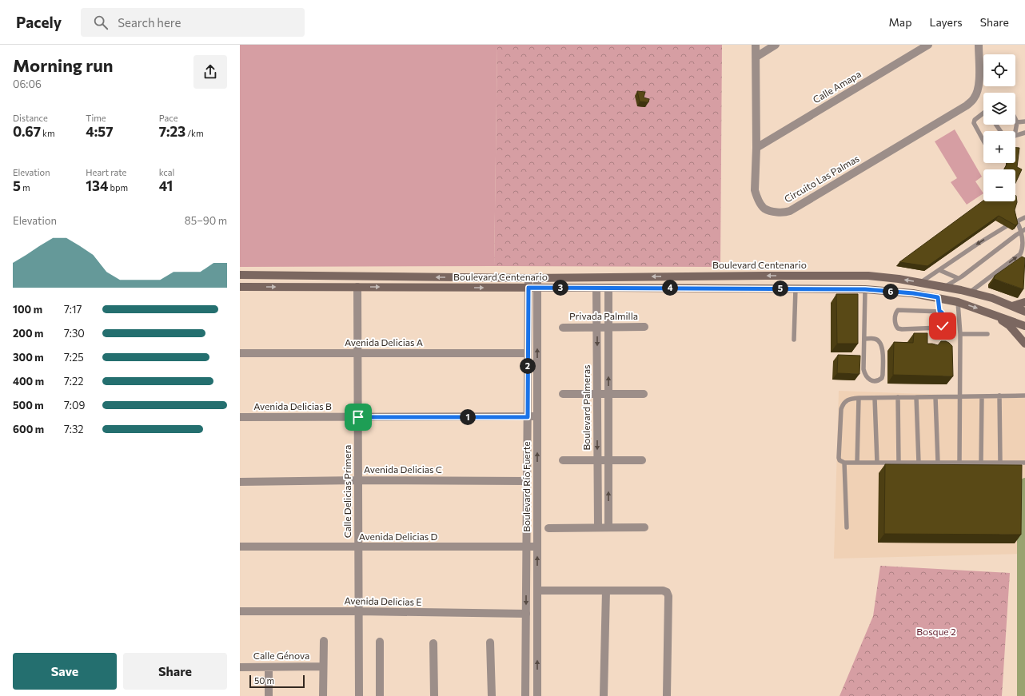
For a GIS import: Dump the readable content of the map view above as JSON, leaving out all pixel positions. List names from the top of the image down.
{
  "streets": {
    "main road": ["Boulevard Centenario"],
    "street": [
      "Calle Amapa",
      "Circuito Las Palmas",
      "Privada Palmilla",
      "Avenida Delicias A",
      "Avenida Delicias B",
      "Boulevard Palmeras",
      "Avenida Delicias C",
      "Boulevard Río Fuerte",
      "Calle Delicias Primera",
      "Avenida Delicias D",
      "Avenida Delicias E",
      "Calle Génova"
    ]
  },
  "crossings": [
    ["Calle Amapa", "Circuito Las Palmas"],
    ["Boulevard Centenario", "Boulevard Palmeras"],
    ["Boulevard Centenario", "Boulevard Río Fuerte"],
    ["Boulevard Centenario", "Calle Delicias Primera"],
    ["Privada Palmilla", "Boulevard Palmeras"],
    ["Avenida Delicias A", "Boulevard Río Fuerte"],
    ["Avenida Delicias A", "Calle Delicias Primera"],
    ["Avenida Delicias B", "Boulevard Río Fuerte"],
    ["Avenida Delicias B", "Calle Delicias Primera"],
    ["Avenida Delicias C", "Boulevard Río Fuerte"],
    ["Avenida Delicias C", "Calle Delicias Primera"],
    ["Boulevard Río Fuerte", "Avenida Delicias D"],
    ["Boulevard Río Fuerte", "Avenida Delicias E"],
    ["Calle Delicias Primera", "Avenida Delicias D"],
    ["Calle Delicias Primera", "Avenida Delicias E"]
  ],
  "parks": ["Bosque 2"],
  "scale_bar": "50 m",
  "page": {
    "header": "Pacely",
    "search": "Search here",
    "nav": ["Map", "Layers", "Share"],
    "heading": ["Morning run", "06:06"],
    "map_buttons": ["+", "−"],
    "stats": [
      ["Distance", "0.67 km"],
      ["Time", "4:57"],
      ["Pace", "7:23 /km"],
      ["Elevation", "5 m"],
      ["Heart rate", "134 bpm"],
      ["kcal", "41"]
    ],
    "chart": ["Elevation", "85–90 m"],
    "pins": [
      "3",
      "4",
      "5",
      "6",
      "2",
      "1"
    ],
    "list": [
      {
        "name": "100 m",
        "note": "7:17"
      },
      {
        "name": "200 m",
        "note": "7:30"
      },
      {
        "name": "300 m",
        "note": "7:25"
      },
      {
        "name": "400 m",
        "note": "7:22"
      },
      {
        "name": "500 m",
        "note": "7:09"
      },
      {
        "name": "600 m",
        "note": "7:32"
      }
    ],
    "buttons": ["Save", "Share"],
    "scale": "50 m"
  }
}
